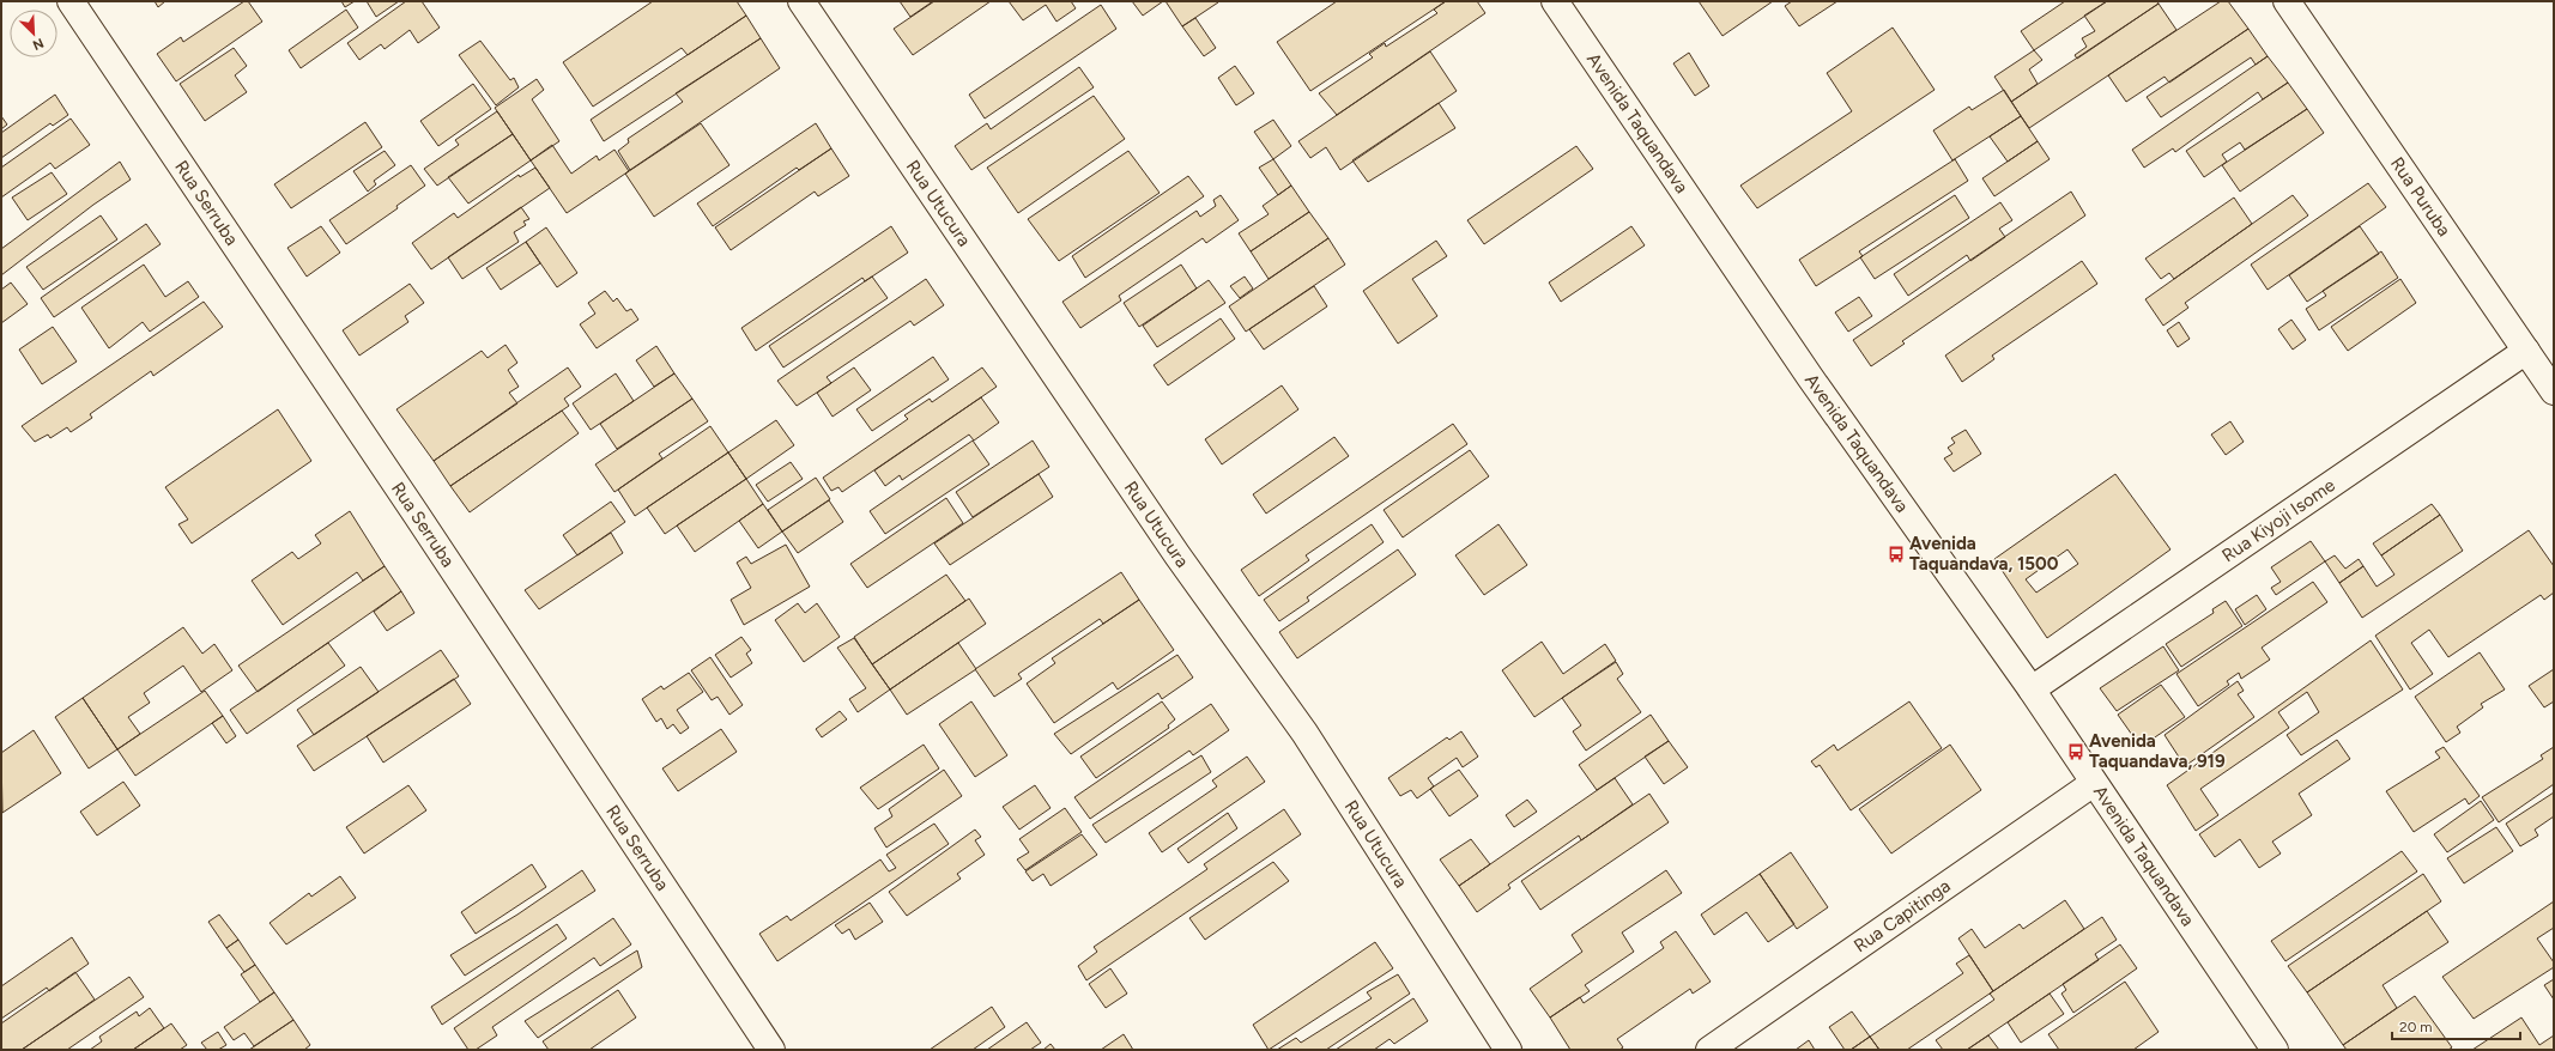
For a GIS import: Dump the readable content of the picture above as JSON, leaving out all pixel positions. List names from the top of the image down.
{
  "streets": {
    "street": [
      "Avenida Taquandava",
      "Rua Puruba",
      "Rua Serruba",
      "Rua Utucura",
      "Rua Kiyoji Isome",
      "Rua Capitinga"
    ]
  },
  "crossings": [
    ["Avenida Taquandava", "Rua Kiyoji Isome"],
    ["Avenida Taquandava", "Rua Capitinga"],
    ["Rua Puruba", "Rua Kiyoji Isome"]
  ],
  "places": {
    "bus stop": ["Avenida Taquandava, 1500", "Avenida Taquandava, 919"]
  },
  "scale_bar": "20 m",
  "north": "bottom right"
}
